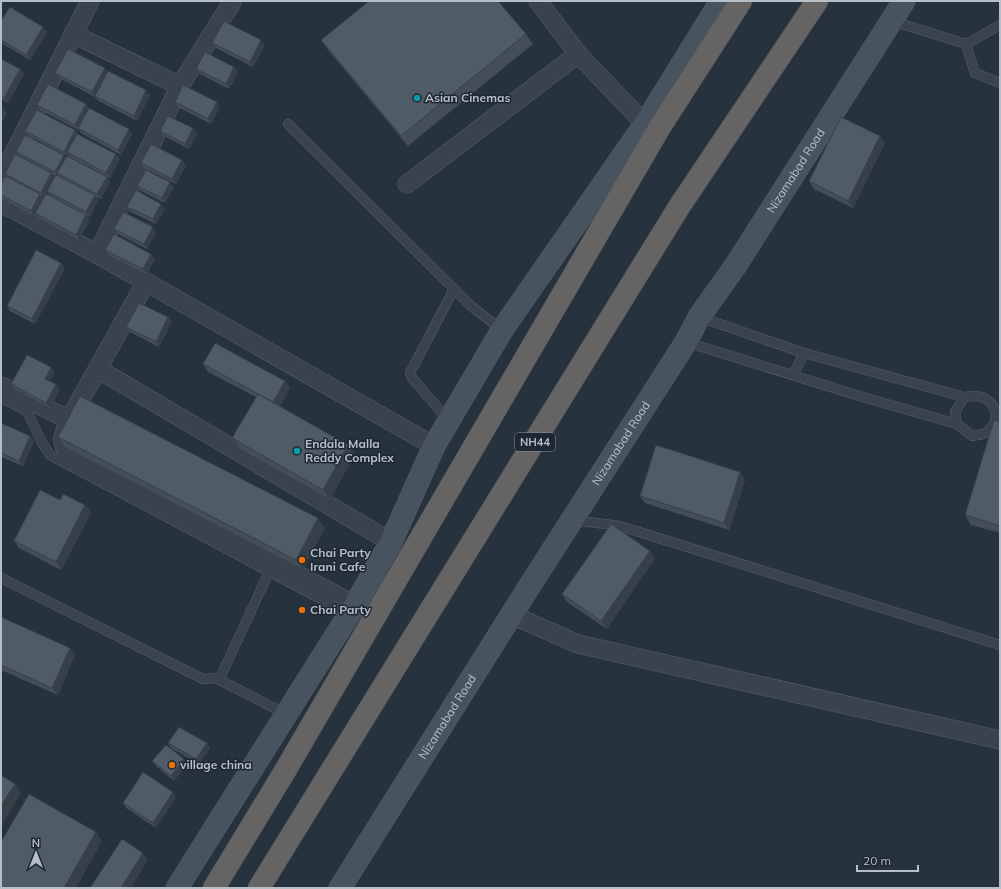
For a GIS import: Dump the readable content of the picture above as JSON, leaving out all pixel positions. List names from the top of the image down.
{
  "streets": {
    "highway": ["NH44"],
    "main road": ["Nizamabad Road"]
  },
  "places": [
    "Asian Cinemas",
    "Endala Malla Reddy Complex",
    "Chai Party Irani Cafe",
    "Chai Party",
    "village china"
  ],
  "scale_bar": "20 m",
  "north": "top"
}
